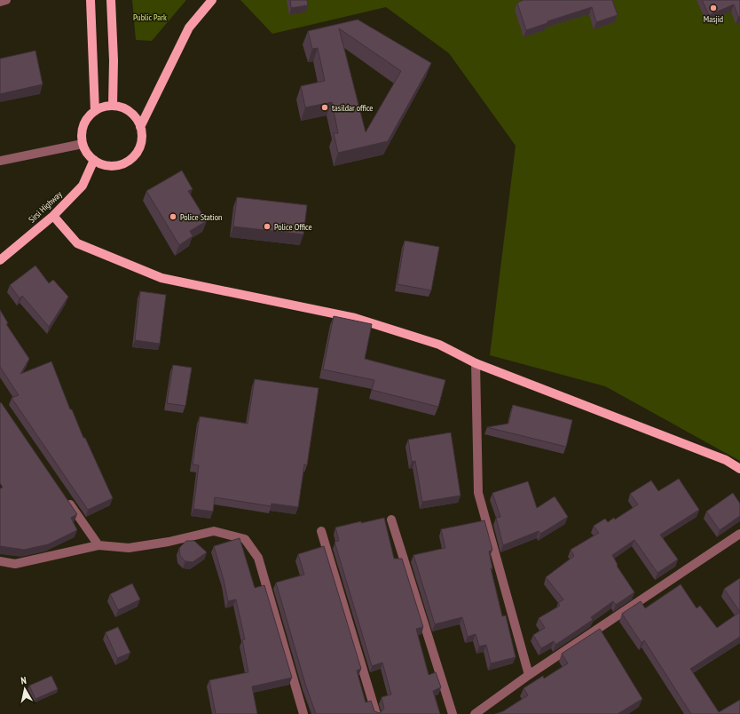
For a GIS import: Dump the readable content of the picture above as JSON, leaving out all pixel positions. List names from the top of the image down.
{
  "streets": {
    "main road": ["Sirsi Highway"]
  },
  "parks": ["Public Park"],
  "places": [
    "Masjid",
    "tasildar office",
    "Police Station",
    "Police Office"
  ],
  "north": "top"
}
